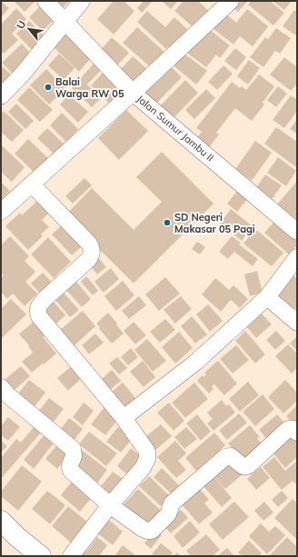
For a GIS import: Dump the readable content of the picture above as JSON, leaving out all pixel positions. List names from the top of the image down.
{
  "streets": {
    "street": ["Jalan Sumur Jambu II"]
  },
  "places": ["Balai Warga RW 05", "SD Negeri Makasar 05 Pagi"],
  "north": "top left"
}
